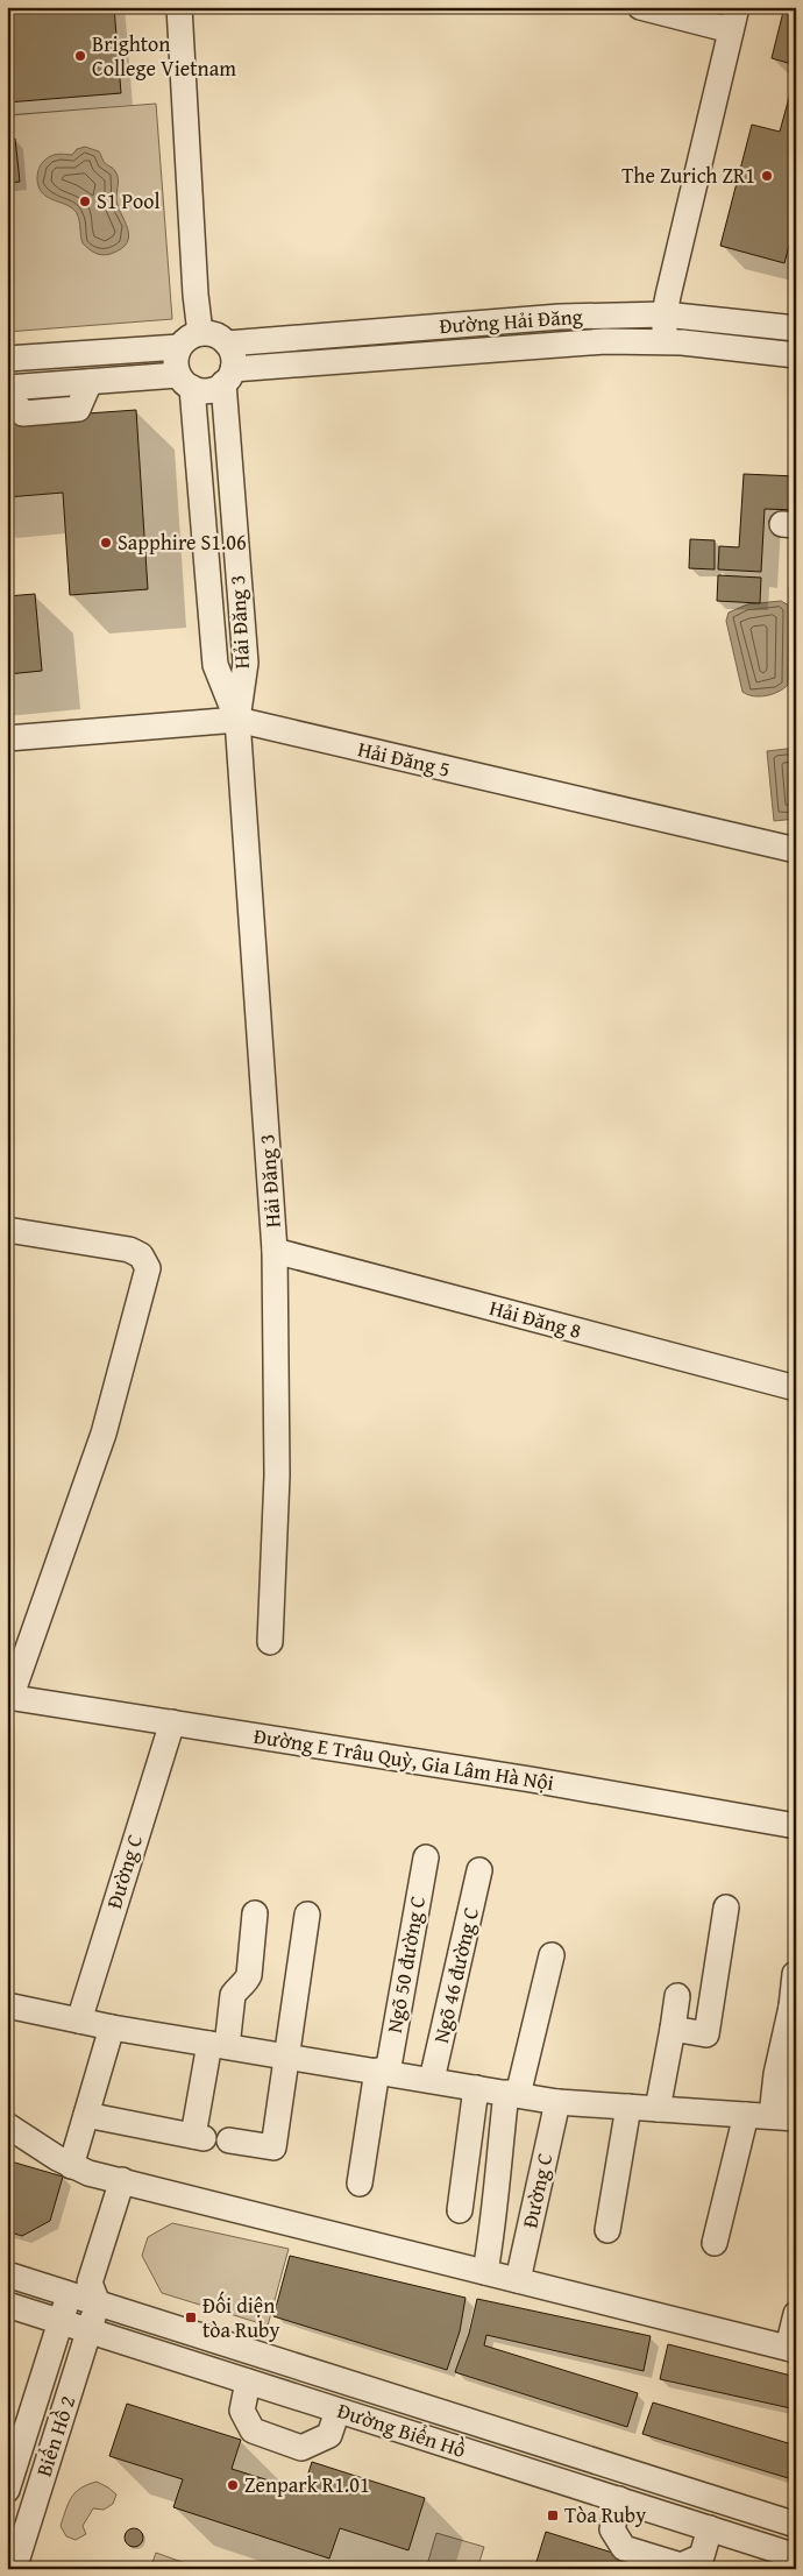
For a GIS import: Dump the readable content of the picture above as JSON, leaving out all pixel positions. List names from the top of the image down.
{
  "streets": {
    "street": [
      "Đường Hải Đăng",
      "Hải Đăng 3",
      "Hải Đăng 5",
      "Hải Đăng 8",
      "Đường E Trâu Quỳ, Gia Lâm Hà Nội",
      "Đường C",
      "Ngõ 50 đường C",
      "Ngõ 46 đường C",
      "Đường Biển Hồ",
      "Biển Hồ 2"
    ]
  },
  "crossings": [
    ["Đường Hải Đăng", "Hải Đăng 3"],
    ["Hải Đăng 3", "Hải Đăng 5"],
    ["Hải Đăng 3", "Hải Đăng 8"],
    ["Đường E Trâu Quỳ, Gia Lâm Hà Nội", "Đường C"],
    ["Đường Biển Hồ", "Biển Hồ 2"]
  ],
  "places": {
    "other": [
      "Brighton College Vietnam",
      "The Zurich ZR1",
      "S1 Pool",
      "Sapphire S1.06",
      "Zenpark R1.01"
    ],
    "transit": ["Đối diện tòa Ruby", "Tòa Ruby"]
  }
}
